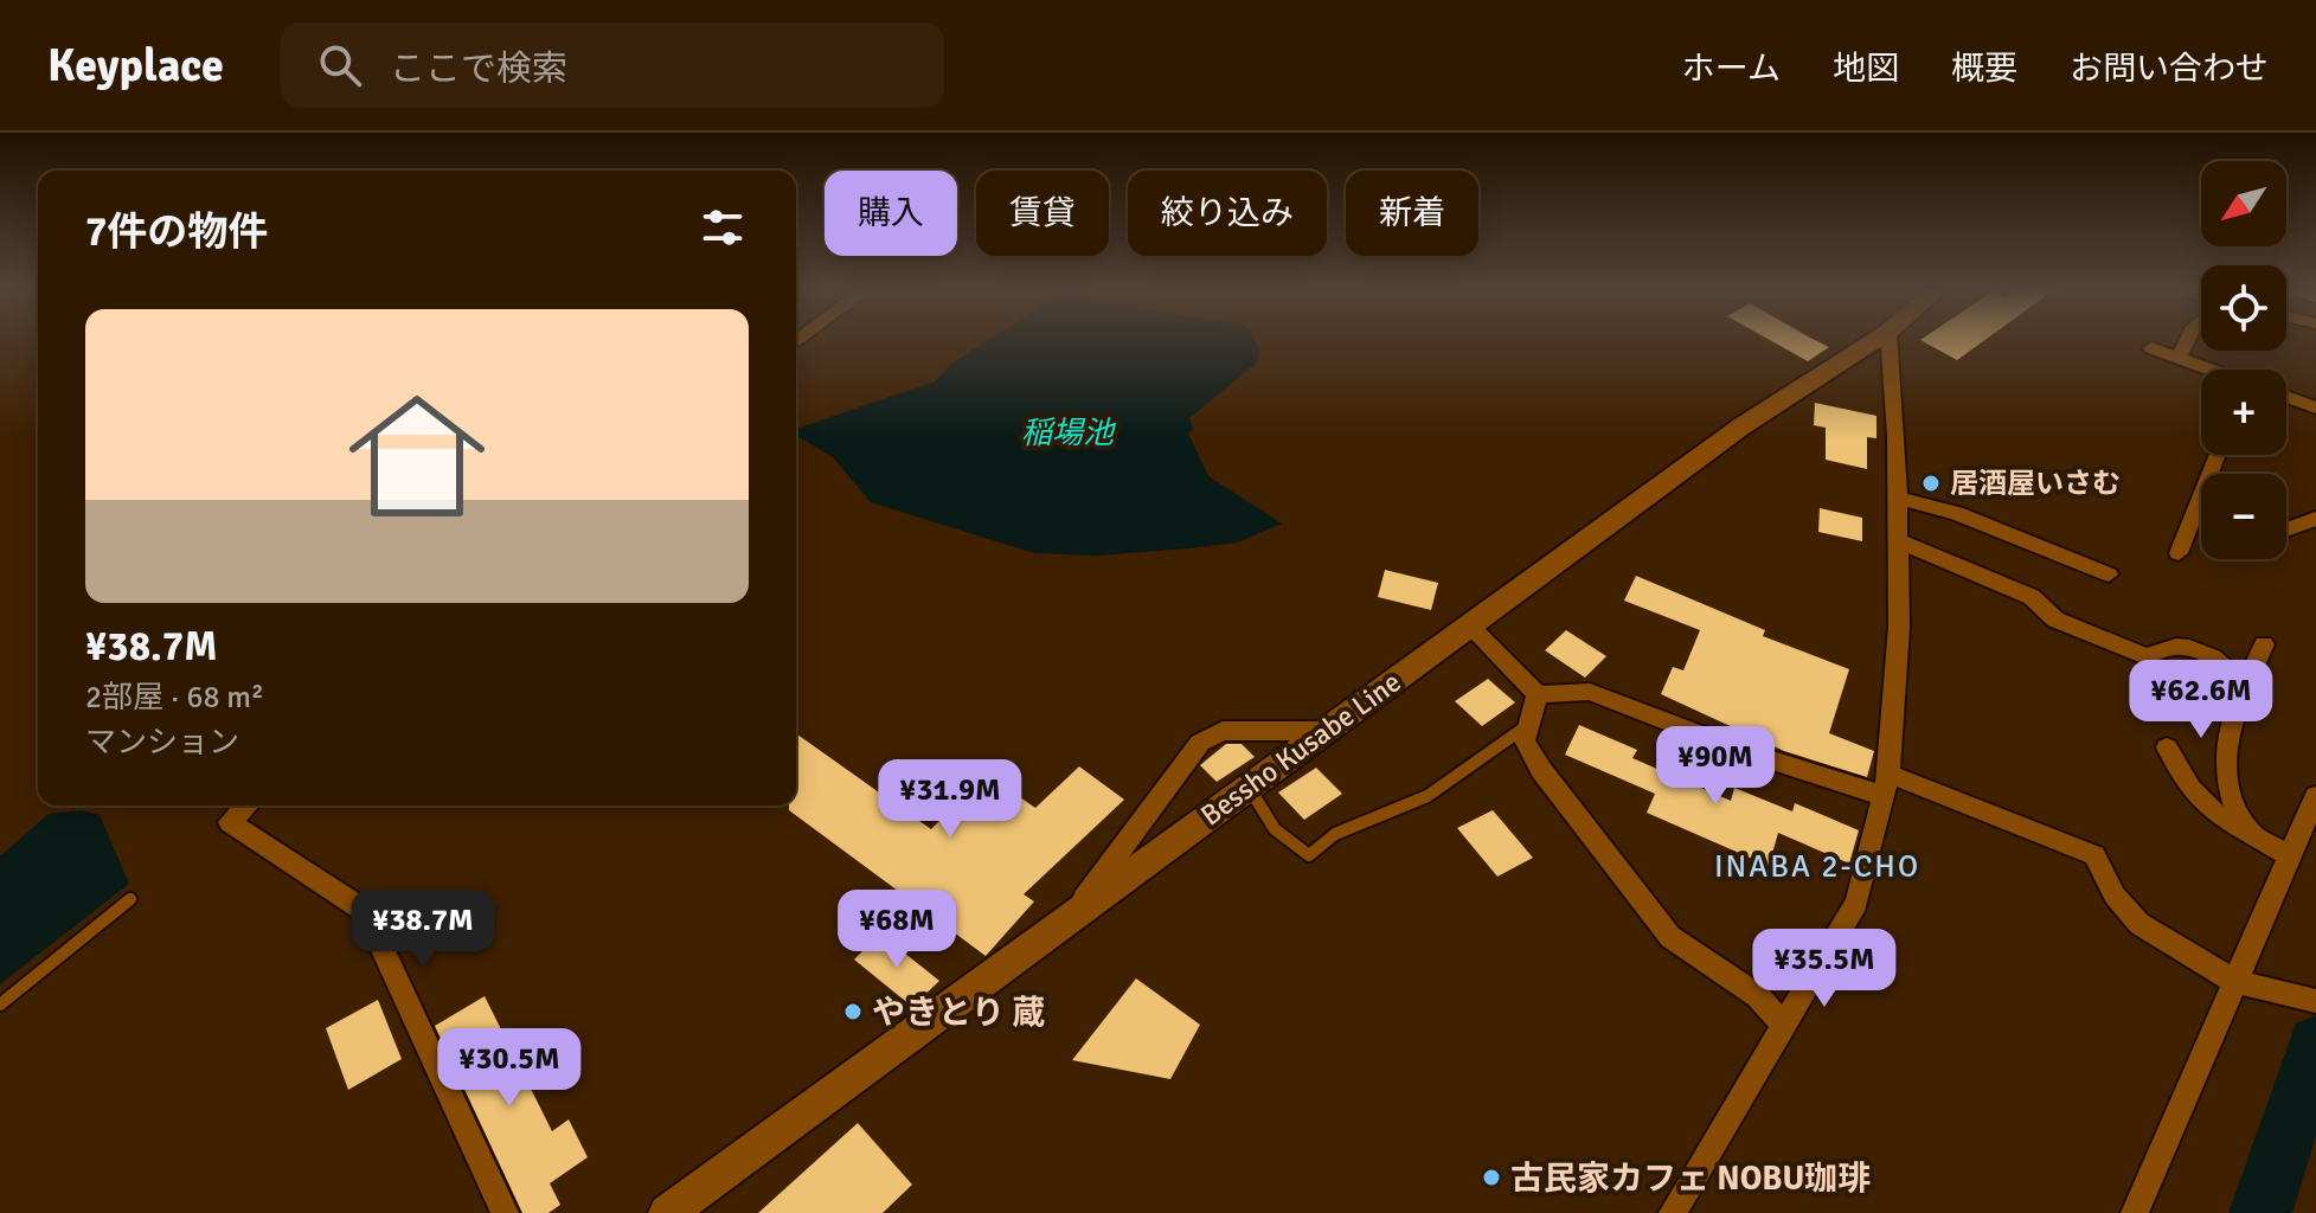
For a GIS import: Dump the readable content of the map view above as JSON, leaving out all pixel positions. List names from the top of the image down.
{
  "streets": {
    "main road": ["Bessho Kusabe Line"]
  },
  "districts": ["INABA 2-CHO"],
  "water": ["稲場池"],
  "places": ["居酒屋いさむ", "やきとり 蔵", "古民家カフェ NOBU珈琲"],
  "north": "bottom left",
  "page": {
    "header": "Keyplace",
    "search": "ここで検索",
    "nav": [
      "ホーム",
      "地図",
      "概要",
      "お問い合わせ"
    ],
    "map_buttons": ["+", "−"],
    "chip": [
      "購入",
      "賃貸",
      "絞り込み",
      "新着"
    ],
    "heading": "7件の物件",
    "list": [
      {
        "name": "¥38.7M",
        "note": "2部屋 · 68 m² · マンション"
      }
    ],
    "price": [
      "¥62.6M",
      "¥90M",
      "¥31.9M",
      "¥38.7M",
      "¥68M",
      "¥35.5M",
      "¥30.5M"
    ]
  }
}
